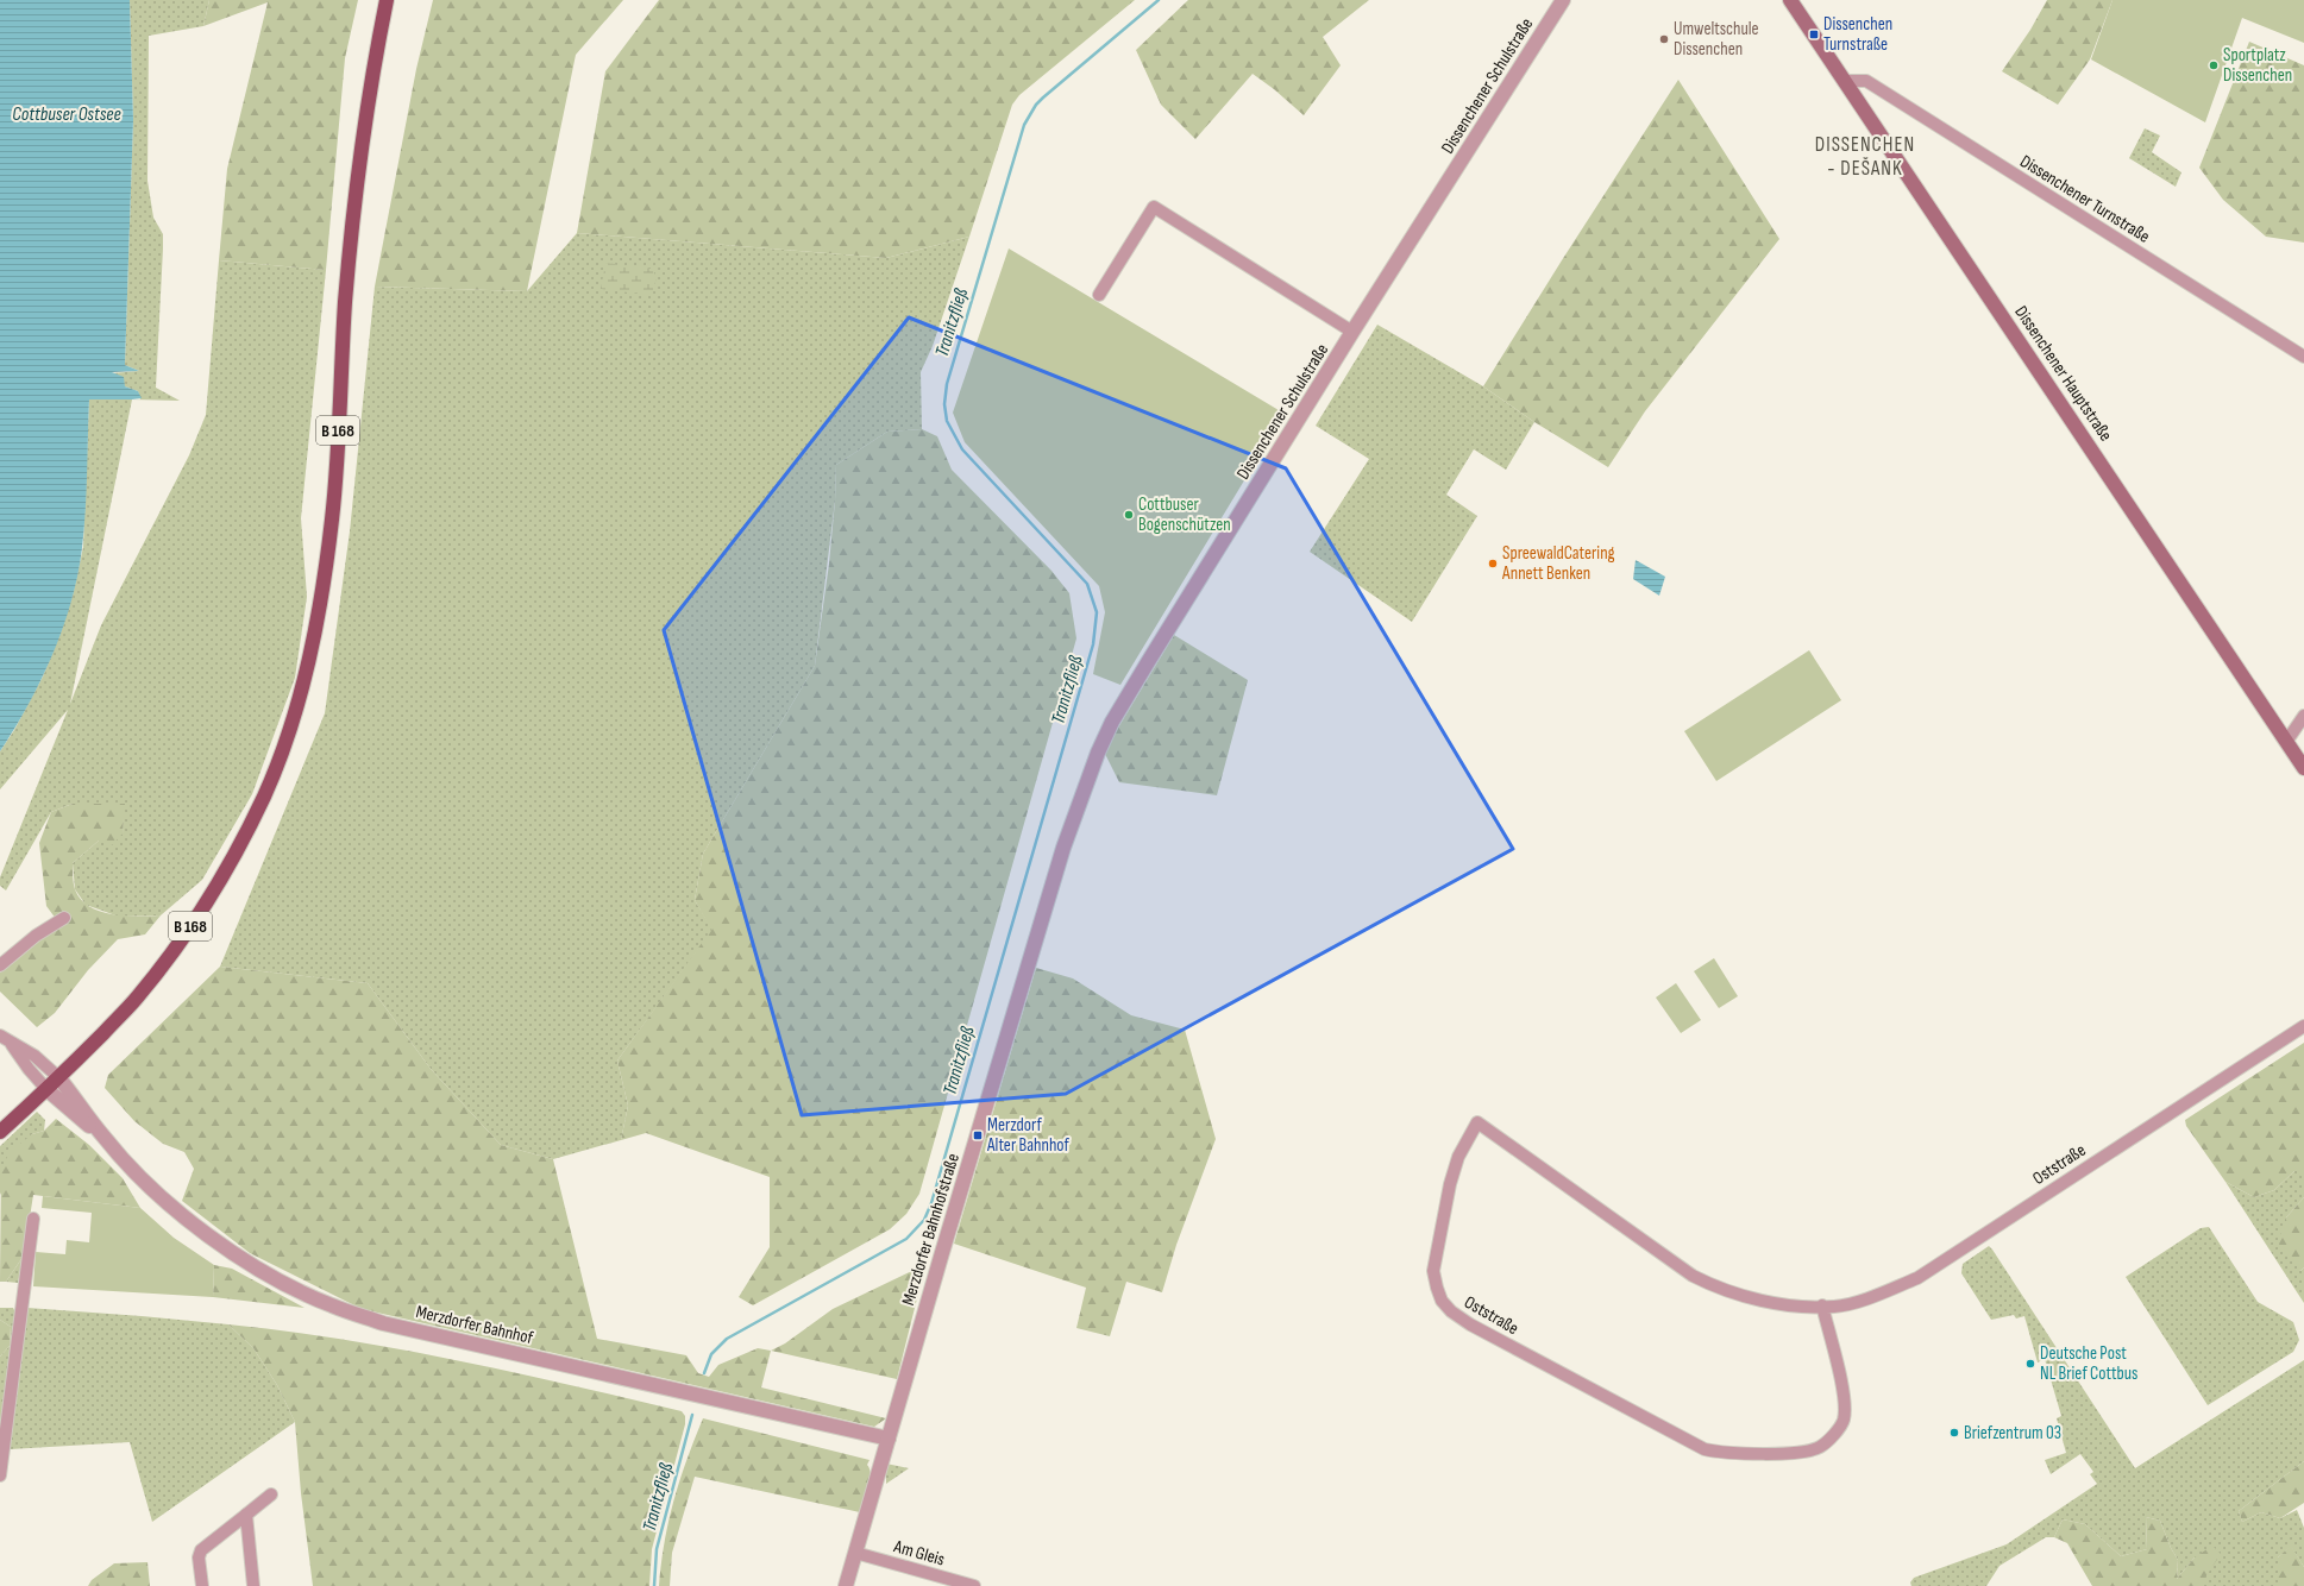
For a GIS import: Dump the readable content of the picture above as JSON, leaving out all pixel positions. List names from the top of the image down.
{
  "streets": {
    "main road": ["Dissenchener Hauptstraße", "B 168"],
    "street": [
      "Dissenchener Schulstraße",
      "Dissenchener Turnstraße",
      "Oststraße",
      "Merzdorfer Bahnhofstraße",
      "Merzdorfer Bahnhof",
      "Am Gleis"
    ]
  },
  "crossings": [
    ["Dissenchener Schulstraße", "Merzdorfer Bahnhofstraße"],
    ["Dissenchener Turnstraße", "Dissenchener Hauptstraße"],
    ["Merzdorfer Bahnhofstraße", "Merzdorfer Bahnhof"],
    ["Merzdorfer Bahnhofstraße", "Am Gleis"]
  ],
  "districts": ["DISSENCHEN - DEŠANK"],
  "water": ["Cottbuser Ostsee", "Tranitzfließ"],
  "places": {
    "transit": ["Dissenchen Turnstraße", "Merzdorf Alter Bahnhof"],
    "other": [
      "Umweltschule Dissenchen",
      "Sportplatz Dissenchen",
      "Cottbuser Bogenschützen",
      "SpreewaldCatering Annett Benken",
      "Deutsche Post NL Brief Cottbus",
      "Briefzentrum 03"
    ]
  }
}
